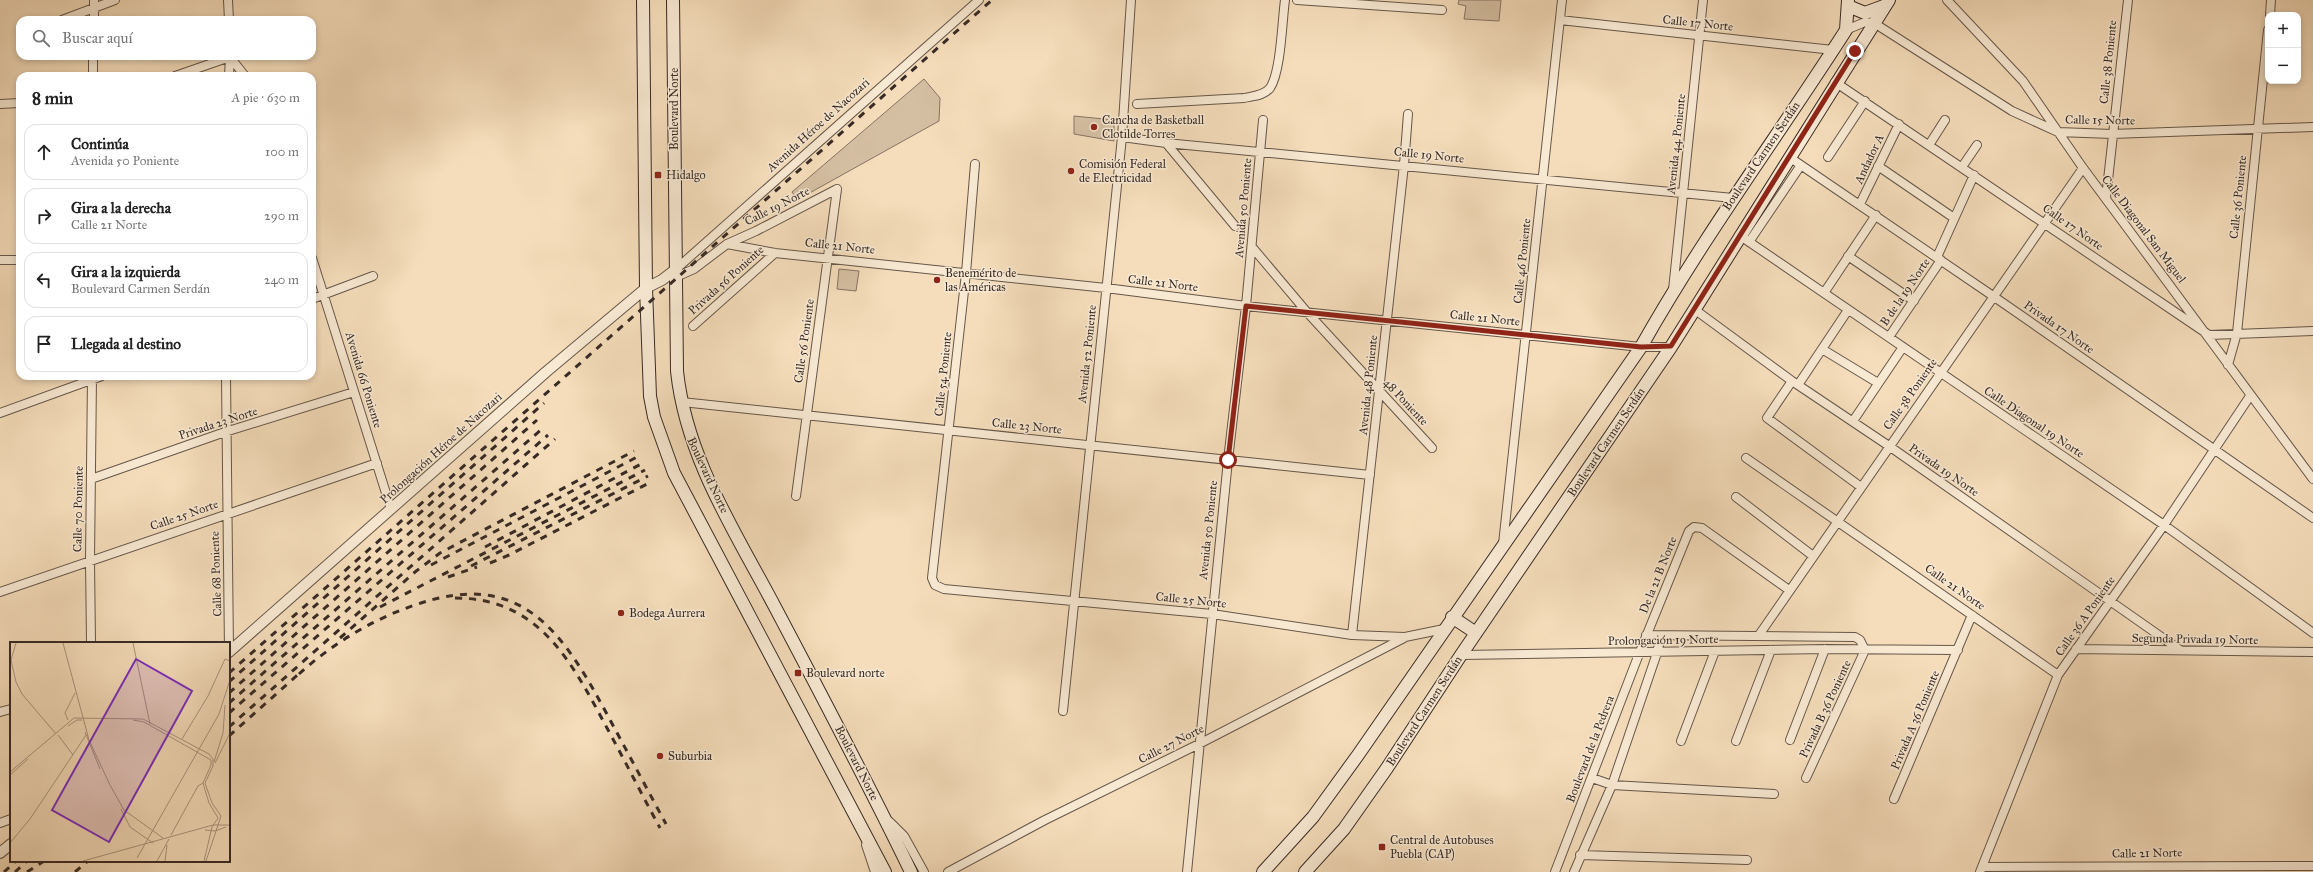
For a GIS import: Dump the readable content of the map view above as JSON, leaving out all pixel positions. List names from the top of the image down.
{
  "streets": {
    "main road": ["Boulevard Norte", "Boulevard Carmen Serdán"],
    "street": [
      "Calle 17 Norte",
      "Calle 38 Poniente",
      "Calle 15 Norte",
      "Avenida Héroe de Nacozari",
      "Avenida 44 Poniente",
      "Calle 19 Norte",
      "Andador A",
      "Calle 36 Poniente",
      "Avenida 50 Poniente",
      "Calle Diagonal San Miguel",
      "Calle 21 Norte",
      "Calle 46 Poniente",
      "Privada 56 Poniente",
      "B de la 19 Norte",
      "Privada 17 Norte",
      "Calle 56 Poniente",
      "Avenida 52 Poniente",
      "Calle 54 Poniente",
      "Avenida 66 Poniente",
      "Avenida 48 Poniente",
      "48 Poniente",
      "Calle Diagonal 19 Norte",
      "Privada 23 Norte",
      "Calle 23 Norte",
      "Prolongación Héroe de Nacozari",
      "Privada 19 Norte",
      "Calle 70 Poniente",
      "Calle 25 Norte",
      "Calle 68 Poniente",
      "De la 21 B Norte",
      "Calle 36 A Poniente",
      "Segunda Privada 19 Norte",
      "Prolongación 19 Norte",
      "Privada B 36 Poniente",
      "Privada A 36 Poniente",
      "Calle 27 Norte",
      "Boulevard de la Pedrera"
    ]
  },
  "crossings": [
    ["Calle 17 Norte", "Calle 38 Poniente"],
    ["Calle 17 Norte", "Avenida 44 Poniente"],
    ["Calle 17 Norte", "Boulevard Carmen Serdán"],
    ["Calle 17 Norte", "Andador A"],
    ["Calle 17 Norte", "Calle Diagonal San Miguel"],
    ["Calle 17 Norte", "Calle 46 Poniente"],
    ["Calle 17 Norte", "B de la 19 Norte"],
    ["Calle 38 Poniente", "Calle 15 Norte"],
    ["Calle 38 Poniente", "Calle Diagonal San Miguel"],
    ["Calle 38 Poniente", "Calle 21 Norte"],
    ["Calle 38 Poniente", "Privada 17 Norte"],
    ["Calle 38 Poniente", "Calle Diagonal 19 Norte"],
    ["Calle 38 Poniente", "Privada 19 Norte"],
    ["Calle 38 Poniente", "De la 21 B Norte"],
    ["Calle 38 Poniente", "Prolongación 19 Norte"],
    ["Boulevard Norte", "Avenida Héroe de Nacozari"],
    ["Boulevard Norte", "Calle 23 Norte"],
    ["Boulevard Norte", "Prolongación Héroe de Nacozari"],
    ["Calle 15 Norte", "Boulevard Carmen Serdán"],
    ["Calle 15 Norte", "Calle 36 Poniente"],
    ["Calle 15 Norte", "Calle Diagonal San Miguel"],
    ["Avenida Héroe de Nacozari", "Prolongación Héroe de Nacozari"],
    ["Avenida 44 Poniente", "Calle 19 Norte"],
    ["Avenida 44 Poniente", "Boulevard Carmen Serdán"],
    ["Calle 19 Norte", "Boulevard Carmen Serdán"],
    ["Calle 19 Norte", "Avenida 50 Poniente"],
    ["Calle 19 Norte", "Calle 21 Norte"],
    ["Calle 19 Norte", "Calle 46 Poniente"],
    ["Calle 19 Norte", "Calle 56 Poniente"],
    ["Calle 19 Norte", "Avenida 52 Poniente"],
    ["Calle 19 Norte", "Avenida 48 Poniente"],
    ["Boulevard Carmen Serdán", "Calle 21 Norte"],
    ["Boulevard Carmen Serdán", "Calle 46 Poniente"],
    ["Boulevard Carmen Serdán", "Privada 17 Norte"],
    ["Boulevard Carmen Serdán", "Calle Diagonal 19 Norte"],
    ["Boulevard Carmen Serdán", "Privada 19 Norte"],
    ["Boulevard Carmen Serdán", "Calle 25 Norte"],
    ["Boulevard Carmen Serdán", "Prolongación 19 Norte"],
    ["Andador A", "Privada 17 Norte"],
    ["Calle 36 Poniente", "Calle Diagonal San Miguel"],
    ["Avenida 50 Poniente", "Calle 21 Norte"],
    ["Avenida 50 Poniente", "48 Poniente"],
    ["Avenida 50 Poniente", "Calle 23 Norte"],
    ["Avenida 50 Poniente", "Calle 25 Norte"],
    ["Avenida 50 Poniente", "Calle 27 Norte"],
    ["Calle Diagonal San Miguel", "Calle 36 A Poniente"],
    ["Calle 21 Norte", "Calle 46 Poniente"],
    ["Calle 21 Norte", "Privada 56 Poniente"],
    ["Calle 21 Norte", "Calle 56 Poniente"],
    ["Calle 21 Norte", "Avenida 52 Poniente"],
    ["Calle 21 Norte", "Calle 54 Poniente"],
    ["Calle 21 Norte", "Avenida 48 Poniente"],
    ["Calle 21 Norte", "48 Poniente"],
    ["Calle 21 Norte", "Calle 36 A Poniente"],
    ["Calle 21 Norte", "Privada A 36 Poniente"],
    ["B de la 19 Norte", "Privada 17 Norte"],
    ["B de la 19 Norte", "Calle Diagonal 19 Norte"],
    ["Privada 17 Norte", "Calle 36 A Poniente"],
    ["Calle 56 Poniente", "Calle 23 Norte"],
    ["Avenida 52 Poniente", "Calle 23 Norte"],
    ["Avenida 52 Poniente", "Calle 25 Norte"],
    ["Calle 54 Poniente", "Calle 23 Norte"],
    ["Calle 54 Poniente", "Calle 25 Norte"],
    ["Avenida 66 Poniente", "Privada 23 Norte"],
    ["Avenida 66 Poniente", "Prolongación Héroe de Nacozari"],
    ["Avenida 66 Poniente", "Calle 25 Norte"],
    ["Avenida 48 Poniente", "48 Poniente"],
    ["Avenida 48 Poniente", "Calle 23 Norte"],
    ["Avenida 48 Poniente", "Calle 25 Norte"],
    ["Calle Diagonal 19 Norte", "Calle 36 A Poniente"],
    ["Privada 23 Norte", "Calle 70 Poniente"],
    ["Privada 23 Norte", "Calle 68 Poniente"],
    ["Privada 19 Norte", "Calle 36 A Poniente"],
    ["Privada 19 Norte", "Segunda Privada 19 Norte"],
    ["Calle 70 Poniente", "Calle 25 Norte"],
    ["Calle 25 Norte", "Calle 68 Poniente"],
    ["Calle 25 Norte", "Calle 27 Norte"],
    ["De la 21 B Norte", "Prolongación 19 Norte"],
    ["De la 21 B Norte", "Boulevard de la Pedrera"],
    ["Calle 36 A Poniente", "Segunda Privada 19 Norte"],
    ["Prolongación 19 Norte", "Privada B 36 Poniente"],
    ["Prolongación 19 Norte", "Privada A 36 Poniente"],
    ["Prolongación 19 Norte", "Boulevard de la Pedrera"]
  ],
  "places": {
    "other": [
      "Cancha de Basketball Clotilde Torres",
      "Comisión Federal de Electricidad",
      "Benemérito de las Américas",
      "Bodega Aurrera",
      "Suburbia"
    ],
    "transit": ["Hidalgo", "Boulevard norte", "Central de Autobuses Puebla (CAP)"]
  },
  "page": {
    "map_buttons": ["+", "−"],
    "search": "Buscar aquí",
    "heading": ["8 min", "A pie · 630 m"],
    "list": [
      ["Continúa", "Avenida 50 Poniente", "100 m"],
      ["Gira a la derecha", "Calle 21 Norte", "290 m"],
      ["Gira a la izquierda", "Boulevard Carmen Serdán", "240 m"],
      "Llegada al destino"
    ]
  }
}
